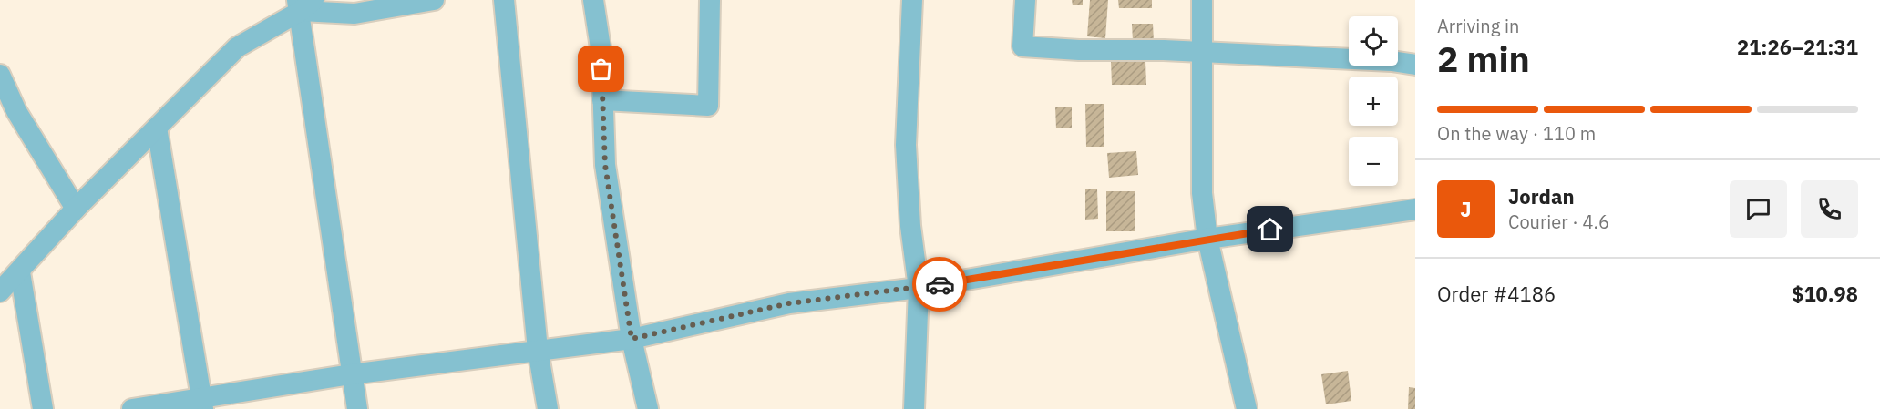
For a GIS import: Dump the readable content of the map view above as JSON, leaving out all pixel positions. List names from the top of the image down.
{
  "page": {
    "heading": ["2 min", "Arriving in", "21:26–21:31"],
    "panel": [
      "Jordan",
      "Courier · 4.6",
      "Order #4186",
      "$10.98"
    ],
    "map_buttons": ["+", "−"],
    "bar": "On the way · 110 m",
    "round": "J"
  }
}
